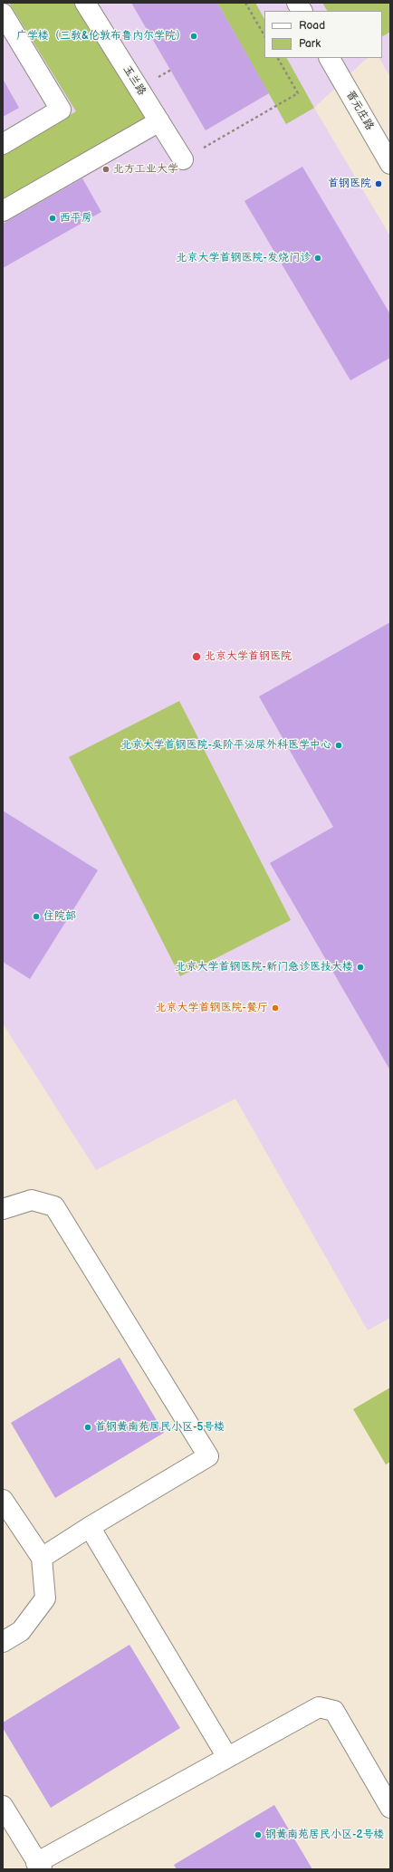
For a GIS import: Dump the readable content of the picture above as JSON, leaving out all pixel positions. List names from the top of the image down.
{
  "streets": {
    "street": ["玉兰路", "晋元庄路"]
  },
  "places": [
    "广学楼（三教&伦敦布鲁内尔学院）",
    "北方工业大学",
    "首钢医院",
    "西平房",
    "北京大学首钢医院-发烧门诊",
    "北京大学首钢医院",
    "北京大学首钢医院-吴阶平泌尿外科医学中心",
    "住院部",
    "北京大学首钢医院-新门急诊医技大楼",
    "北京大学首钢医院-餐厅",
    "首钢黄南苑居民小区-5号楼",
    "钢黄南苑居民小区-2号楼"
  ],
  "legend": ["Road", "Park"]
}
